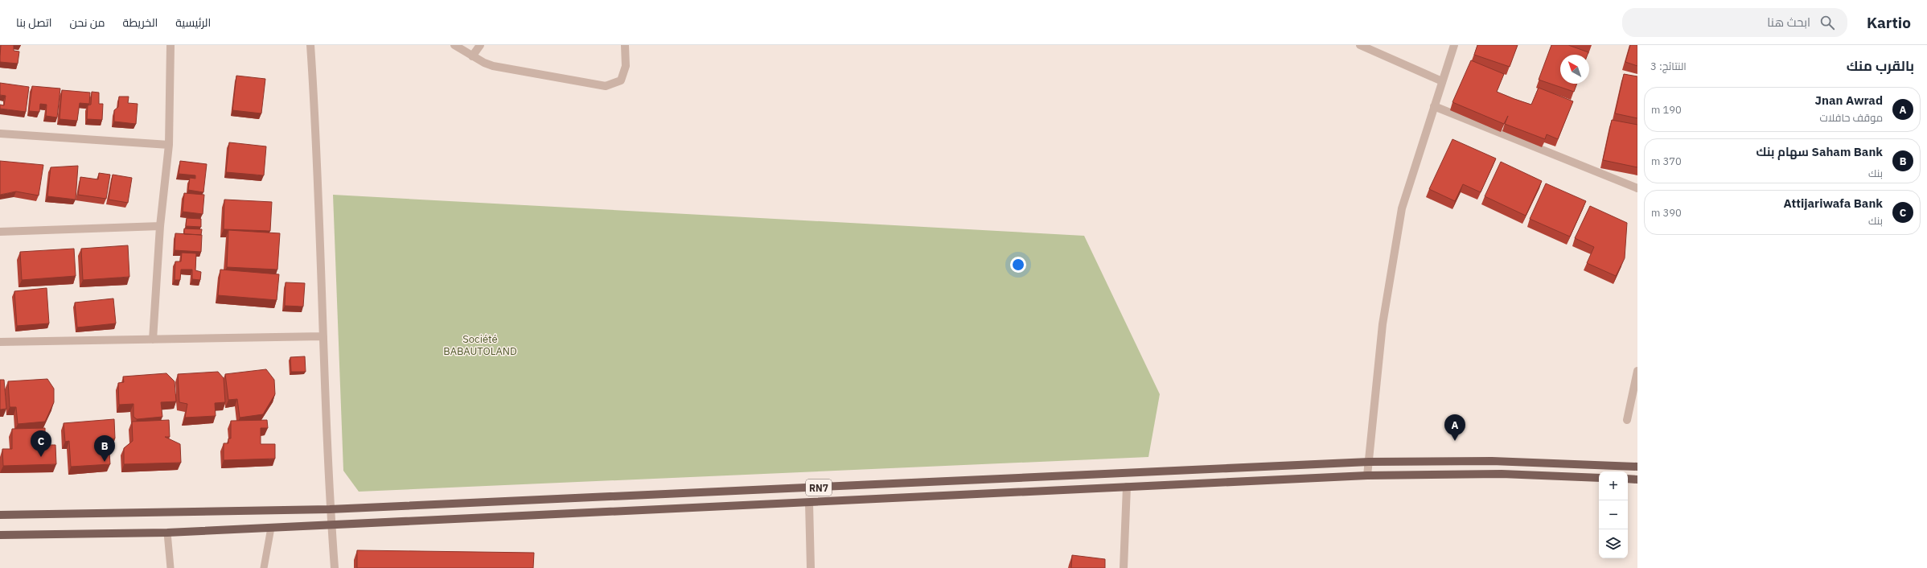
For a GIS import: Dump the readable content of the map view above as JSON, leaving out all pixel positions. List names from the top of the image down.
{
  "streets": {
    "main road": ["RN7"]
  },
  "parks": ["Société BABAUTOLAND"],
  "north": "top left",
  "page": {
    "header": "Kartio",
    "search": "ابحث هنا",
    "nav": [
      "الرئيسية",
      "الخريطة",
      "من نحن",
      "اتصل بنا"
    ],
    "heading": ["بالقرب منك", "النتائج: 3"],
    "list": [
      {
        "mark": "A",
        "name": "Jnan Awrad",
        "note": "موقف حافلات",
        "value": "190 m"
      },
      {
        "mark": "B",
        "name": "Saham Bank سهام بنك",
        "note": "بنك",
        "value": "370 m"
      },
      {
        "mark": "C",
        "name": "Attijariwafa Bank",
        "note": "بنك",
        "value": "390 m"
      }
    ],
    "pins": ["A", "C", "B"],
    "map_buttons": ["+", "−"]
  }
}
